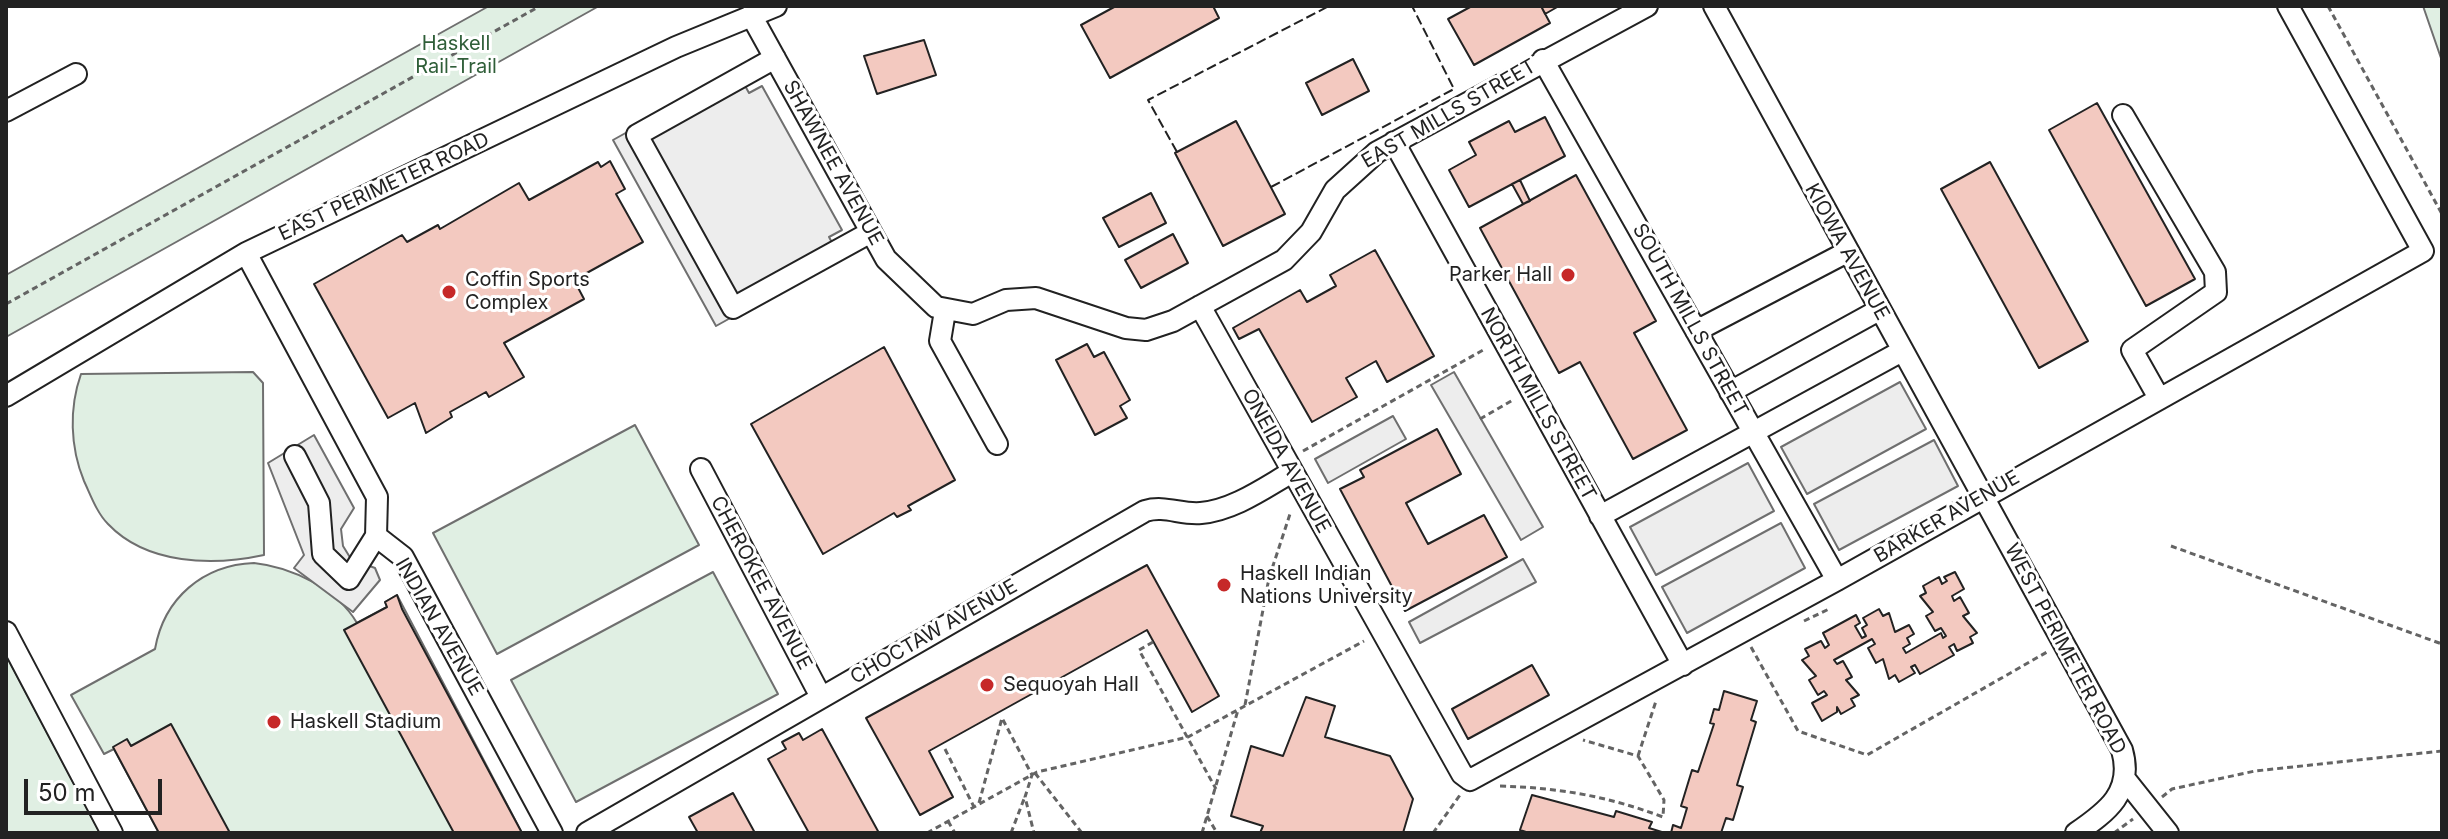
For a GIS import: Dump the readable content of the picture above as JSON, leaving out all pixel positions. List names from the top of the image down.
{
  "streets": {
    "street": [
      "EAST MILLS STREET",
      "SHAWNEE AVENUE",
      "EAST PERIMETER ROAD",
      "KIOWA AVENUE",
      "SOUTH MILLS STREET",
      "NORTH MILLS STREET",
      "ONEIDA AVENUE",
      "BARKER AVENUE",
      "CHEROKEE AVENUE",
      "INDIAN AVENUE",
      "CHOCTAW AVENUE",
      "WEST PERIMETER ROAD"
    ]
  },
  "crossings": [
    ["EAST MILLS STREET", "SOUTH MILLS STREET"],
    ["EAST MILLS STREET", "NORTH MILLS STREET"],
    ["EAST MILLS STREET", "ONEIDA AVENUE"],
    ["SHAWNEE AVENUE", "EAST PERIMETER ROAD"],
    ["KIOWA AVENUE", "BARKER AVENUE"],
    ["KIOWA AVENUE", "WEST PERIMETER ROAD"],
    ["SOUTH MILLS STREET", "BARKER AVENUE"],
    ["NORTH MILLS STREET", "BARKER AVENUE"],
    ["ONEIDA AVENUE", "BARKER AVENUE"],
    ["ONEIDA AVENUE", "CHOCTAW AVENUE"],
    ["BARKER AVENUE", "WEST PERIMETER ROAD"],
    ["CHEROKEE AVENUE", "CHOCTAW AVENUE"]
  ],
  "parks": ["Haskell Rail-Trail"],
  "places": [
    "Parker Hall",
    "Coffin Sports Complex",
    "Haskell Indian Nations University",
    "Sequoyah Hall",
    "Haskell Stadium"
  ],
  "scale_bar": "50 m"
}
